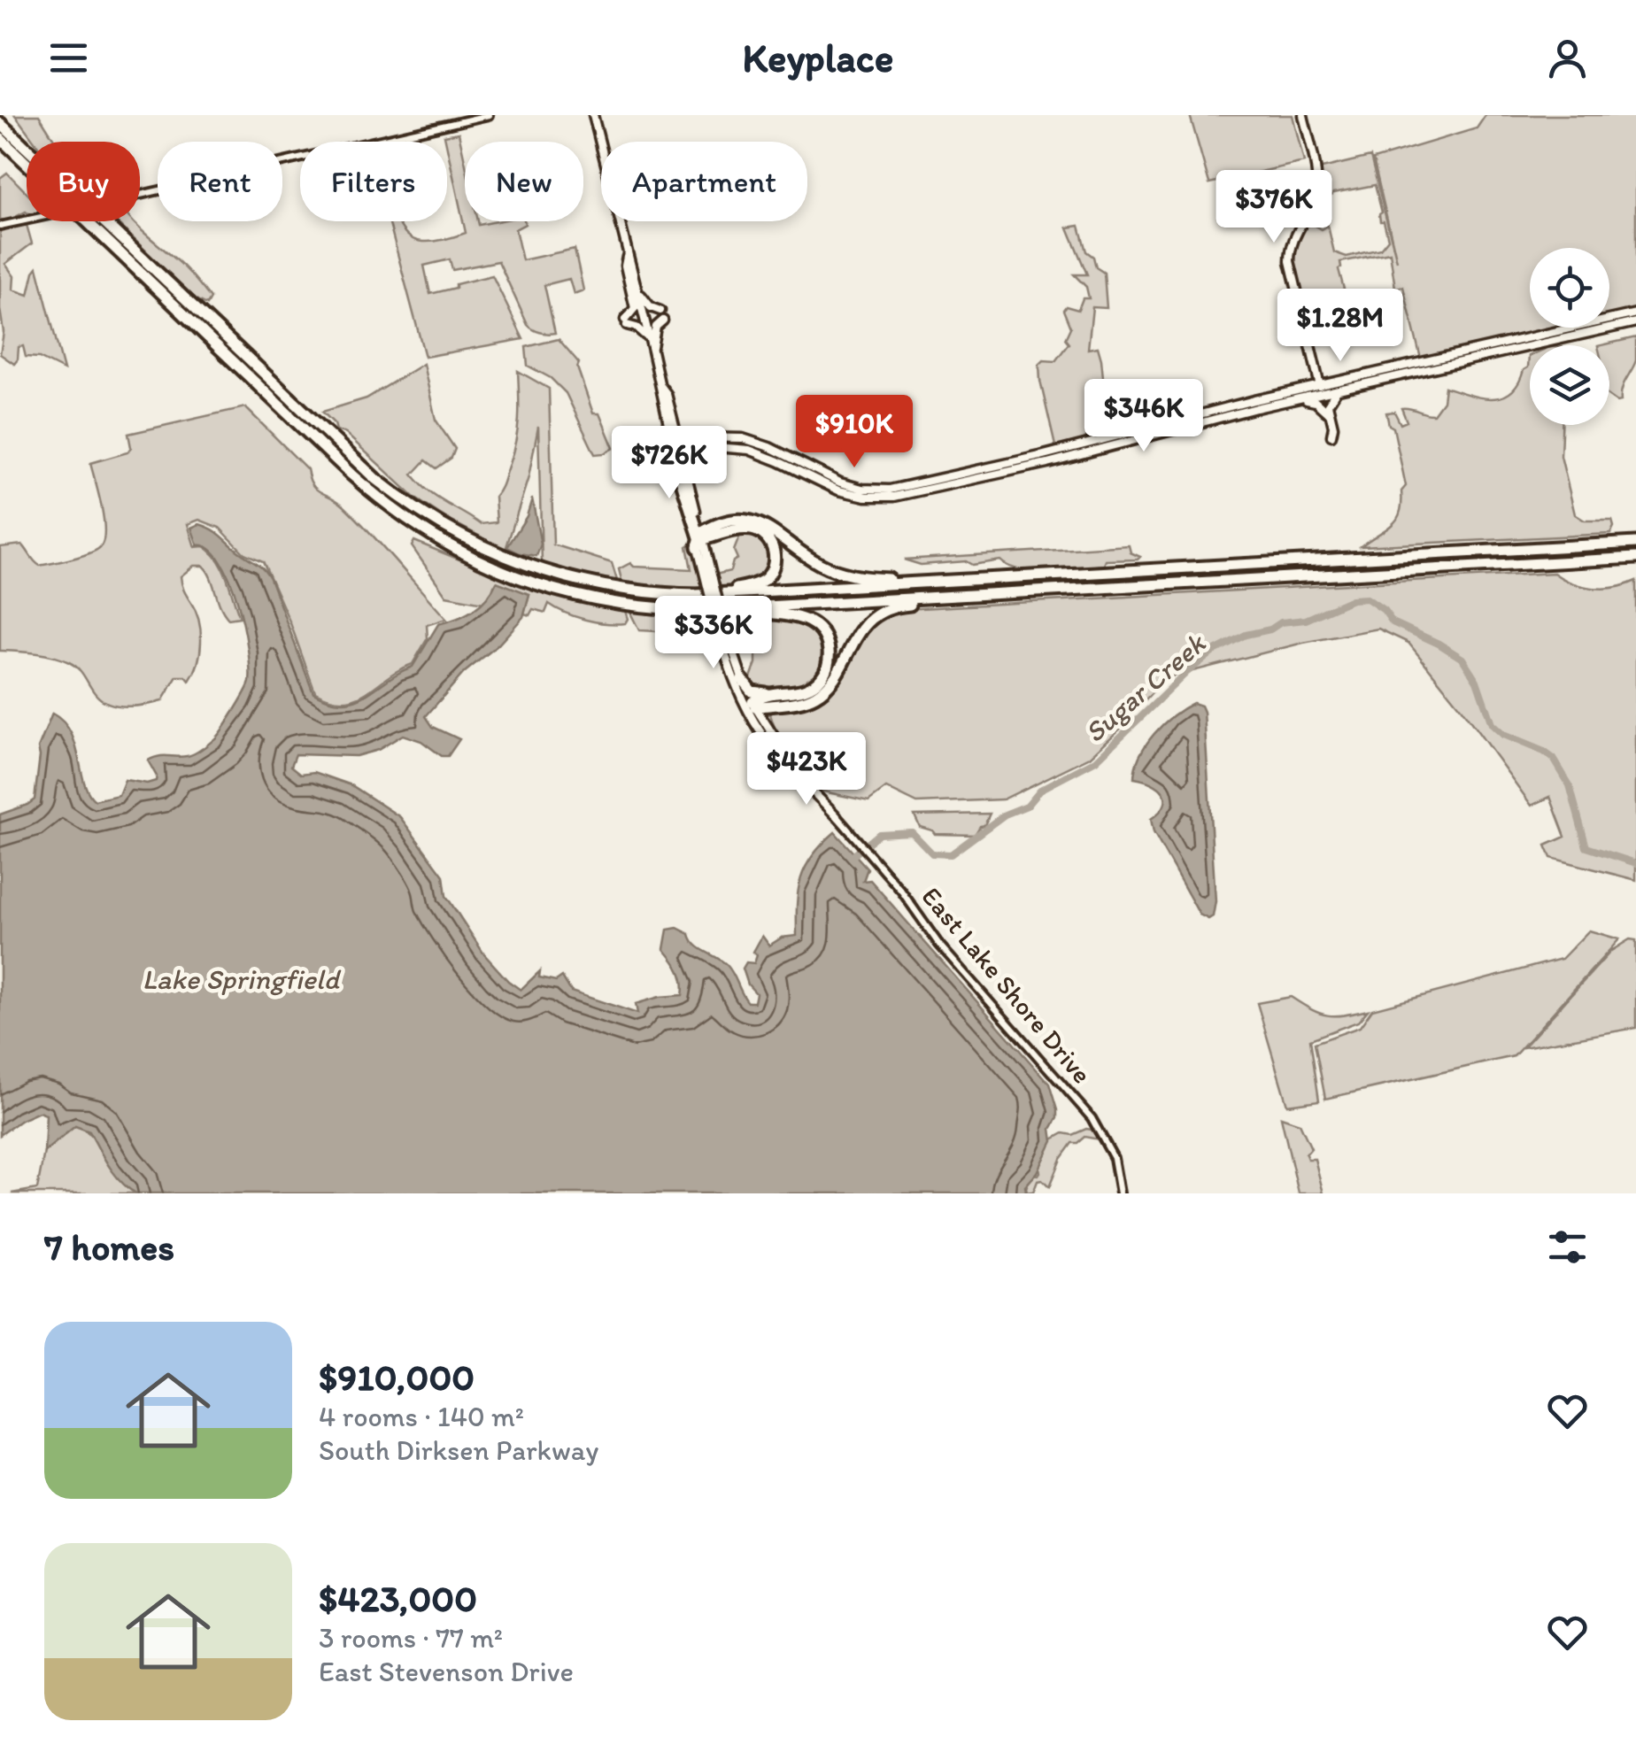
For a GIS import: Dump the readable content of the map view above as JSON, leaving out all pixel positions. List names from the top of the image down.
{
  "streets": {
    "street": ["East Lake Shore Drive"]
  },
  "water": ["Sugar Creek", "Lake Springfield"],
  "page": {
    "header": "Keyplace",
    "chip": [
      "Buy",
      "Rent",
      "Filters",
      "New",
      "Apartment"
    ],
    "price": [
      "$376K",
      "$1.28M",
      "$346K",
      "$910K",
      "$726K",
      "$336K",
      "$423K"
    ],
    "heading": "7 homes",
    "list": [
      {
        "name": "$910,000",
        "note": "4 rooms · 140 m² · South Dirksen Parkway"
      },
      {
        "name": "$423,000",
        "note": "3 rooms · 77 m² · East Stevenson Drive"
      }
    ]
  }
}
